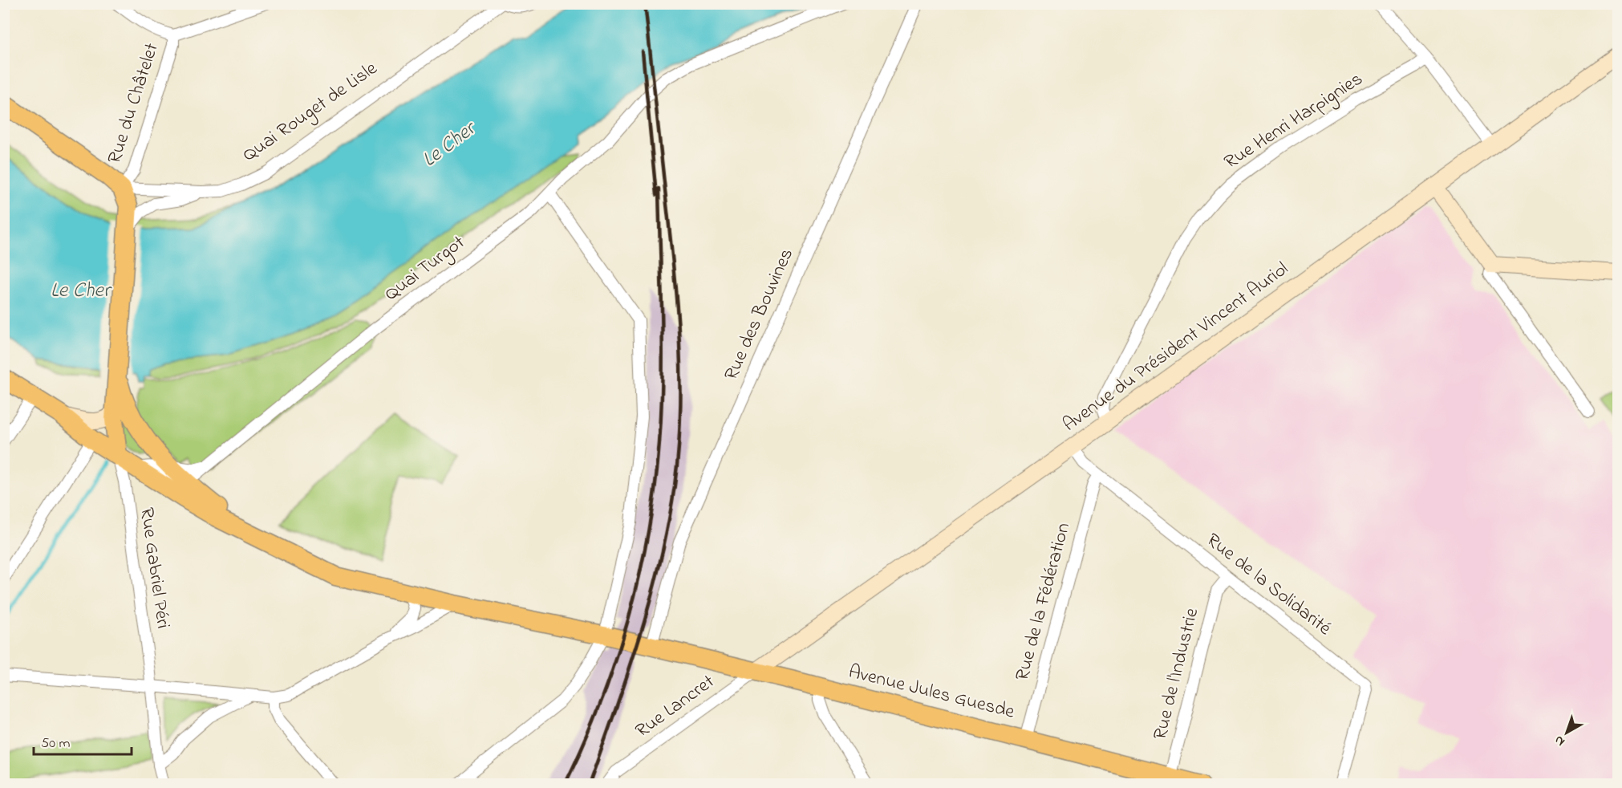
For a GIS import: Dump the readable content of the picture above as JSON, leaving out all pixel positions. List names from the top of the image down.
{
  "streets": {
    "main road": ["Avenue du Président Vincent Auriol", "Avenue Jules Guesde"],
    "street": [
      "Rue du Châtelet",
      "Quai Rouget de Lisle",
      "Rue Henri Harpignies",
      "Quai Turgot",
      "Rue des Bouvines",
      "Rue Gabriel Péri",
      "Rue de la Solidarité",
      "Rue de la Fédération",
      "Rue de l'Industrie",
      "Rue Lancret"
    ]
  },
  "crossings": [
    ["Rue du Châtelet", "Quai Rouget de Lisle"],
    ["Rue Henri Harpignies", "Avenue du Président Vincent Auriol"],
    ["Rue des Bouvines", "Avenue Jules Guesde"],
    ["Avenue du Président Vincent Auriol", "Rue de la Solidarité"],
    ["Avenue du Président Vincent Auriol", "Avenue Jules Guesde"],
    ["Avenue du Président Vincent Auriol", "Rue Lancret"],
    ["Rue de la Solidarité", "Rue de la Fédération"],
    ["Rue de la Solidarité", "Rue de l'Industrie"],
    ["Rue de la Fédération", "Avenue Jules Guesde"],
    ["Rue de l'Industrie", "Avenue Jules Guesde"],
    ["Avenue Jules Guesde", "Rue Lancret"]
  ],
  "water": ["Le Cher"],
  "scale_bar": "50 m",
  "north": "bottom left"
}
